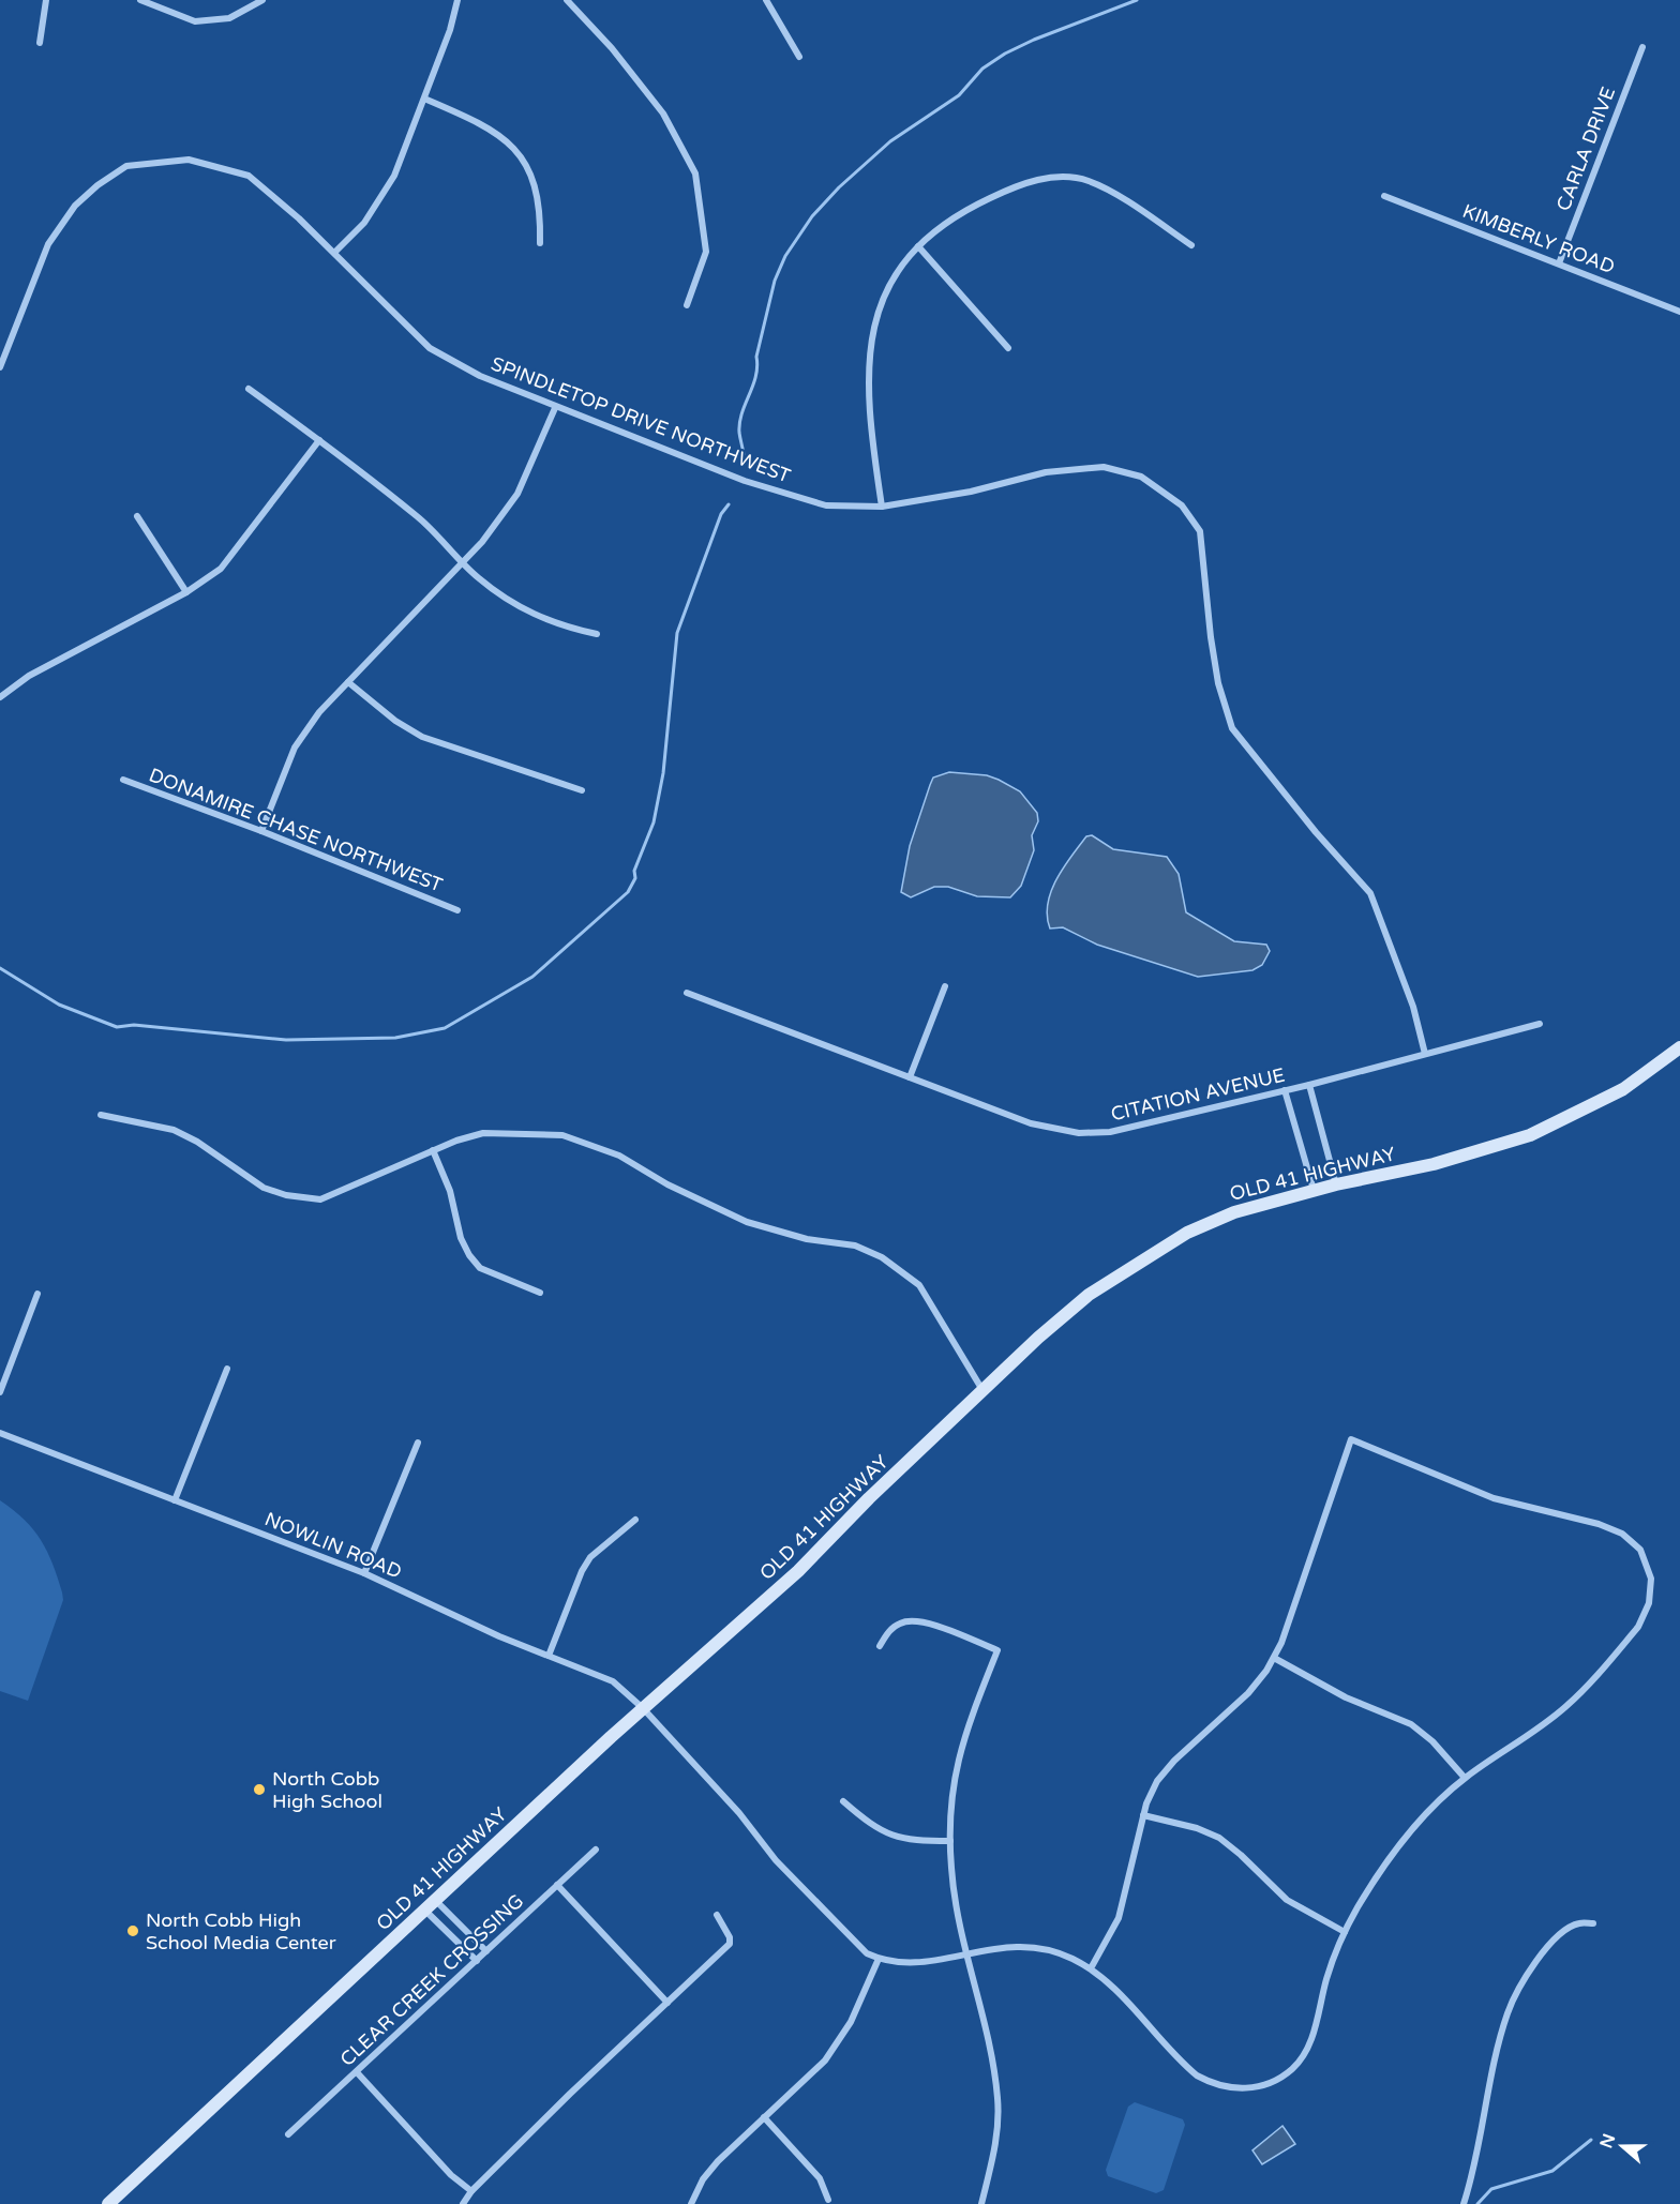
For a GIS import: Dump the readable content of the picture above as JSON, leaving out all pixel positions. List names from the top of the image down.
{
  "streets": {
    "main road": ["OLD 41 HIGHWAY"],
    "street": [
      "CARLA DRIVE",
      "KIMBERLY ROAD",
      "SPINDLETOP DRIVE NORTHWEST",
      "DONAMIRE CHASE NORTHWEST",
      "CITATION AVENUE",
      "NOWLIN ROAD",
      "CLEAR CREEK CROSSING"
    ]
  },
  "crossings": [
    ["CARLA DRIVE", "KIMBERLY ROAD"],
    ["SPINDLETOP DRIVE NORTHWEST", "CITATION AVENUE"],
    ["OLD 41 HIGHWAY", "NOWLIN ROAD"]
  ],
  "places": ["North Cobb High School", "North Cobb High School Media Center"],
  "north": "left"
}
